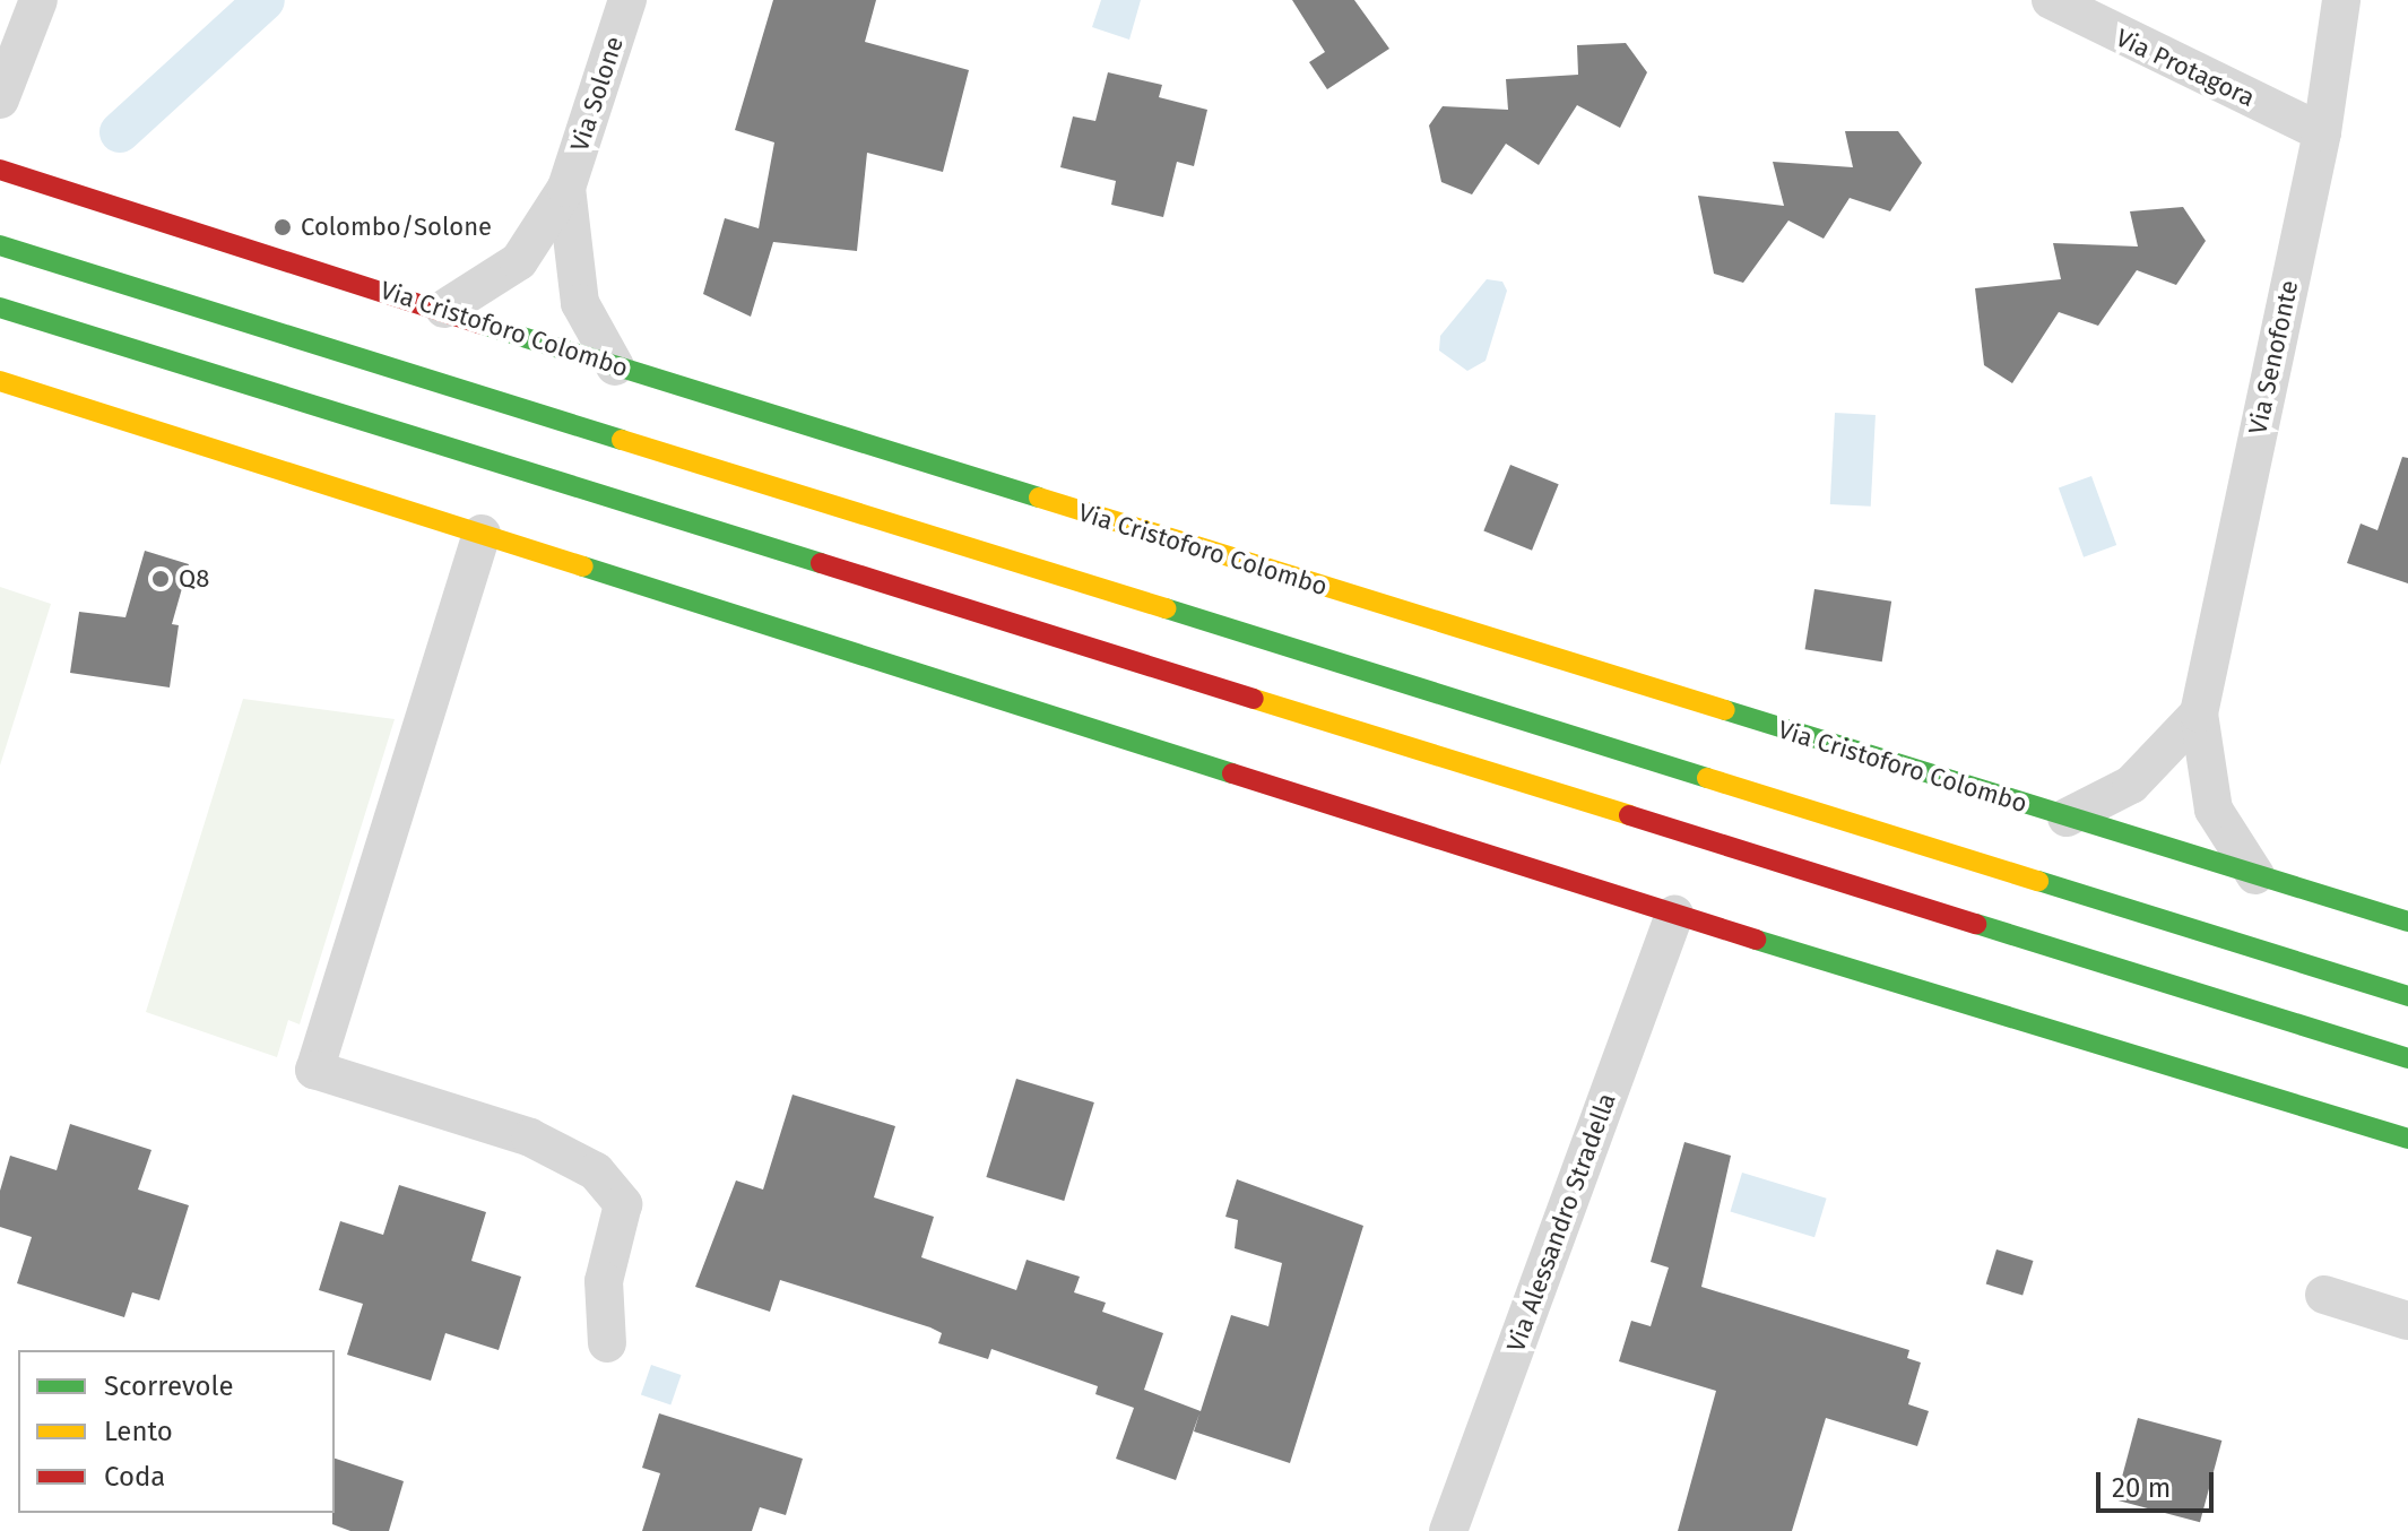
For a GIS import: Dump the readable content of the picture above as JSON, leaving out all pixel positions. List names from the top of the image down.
{
  "streets": {
    "street": [
      "Via Protagora",
      "Via Solone",
      "Via Cristoforo Colombo",
      "Via Senofonte",
      "Via Alessandro Stradella"
    ]
  },
  "crossings": [
    ["Via Protagora", "Via Senofonte"]
  ],
  "places": ["Colombo/Solone", "Q8"],
  "legend": ["Scorrevole", "Lento", "Coda"],
  "scale_bar": "20 m"
}
